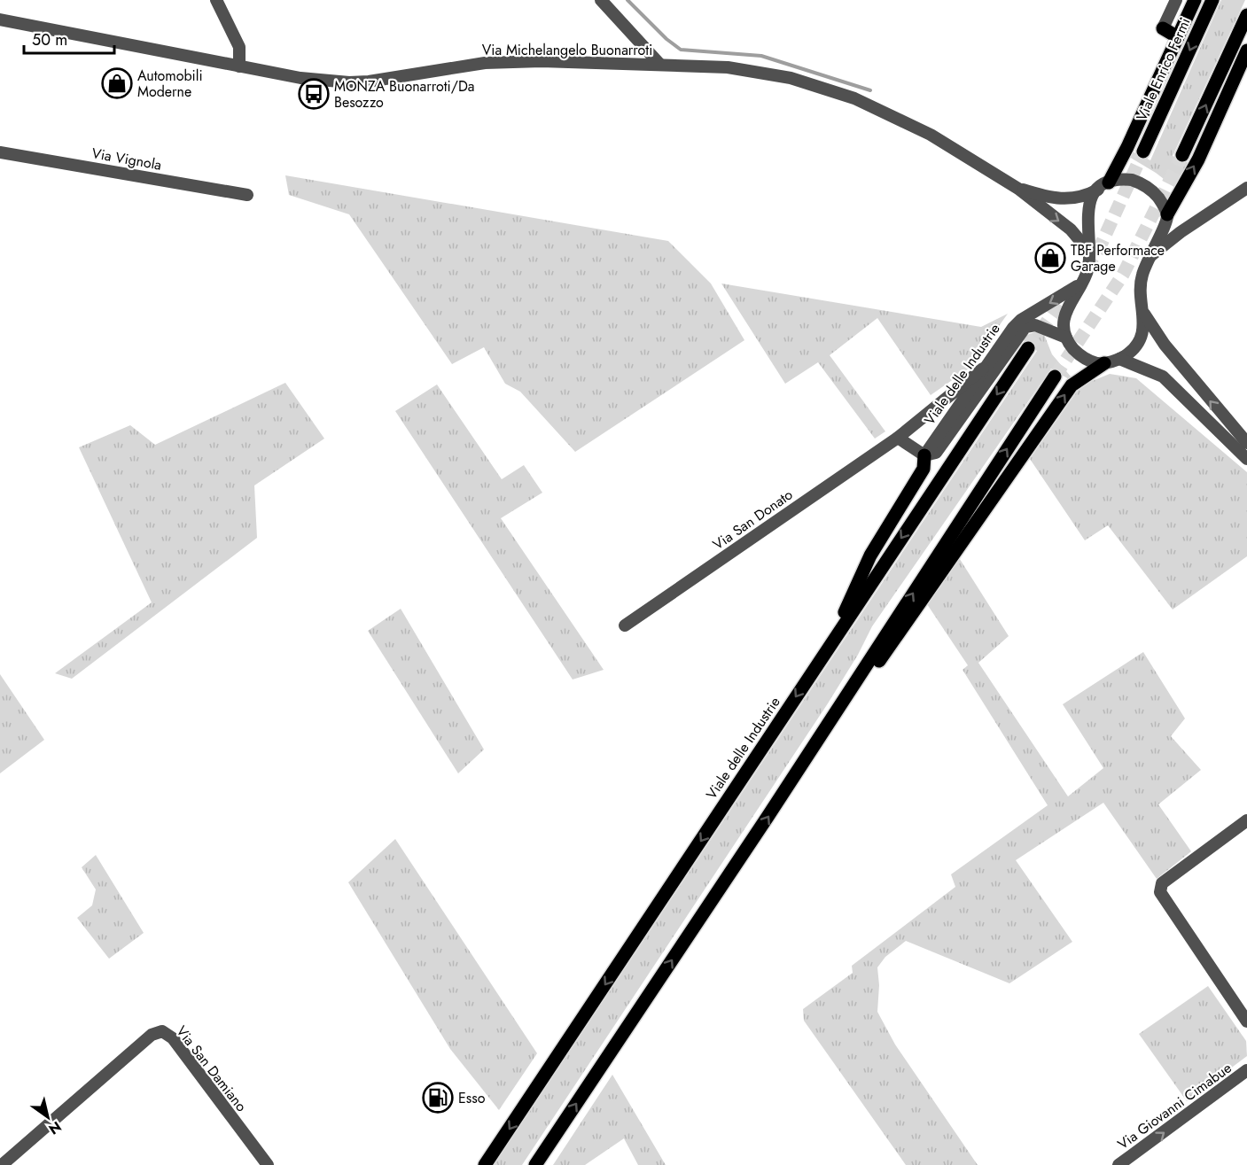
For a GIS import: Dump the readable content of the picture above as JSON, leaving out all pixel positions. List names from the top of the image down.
{
  "streets": {
    "main road": ["Viale Enrico Fermi", "Viale delle Industrie"],
    "street": [
      "Via Michelangelo Buonarroti",
      "Via Vignola",
      "Via San Donato",
      "Via San Damiano",
      "Via Giovanni Cimabue"
    ]
  },
  "crossings": [
    ["Viale delle Industrie", "Via San Donato"]
  ],
  "one_way": ["Viale Enrico Fermi", "Viale delle Industrie", "Via Giovanni Cimabue"],
  "places": {
    "shop": ["Automobili Moderne", "TBF Performace Garage"],
    "bus stop": ["MONZA Buonarroti/Da Besozzo"],
    "fuel station": ["Esso"]
  },
  "scale_bar": "50 m",
  "north": "bottom right"
}
